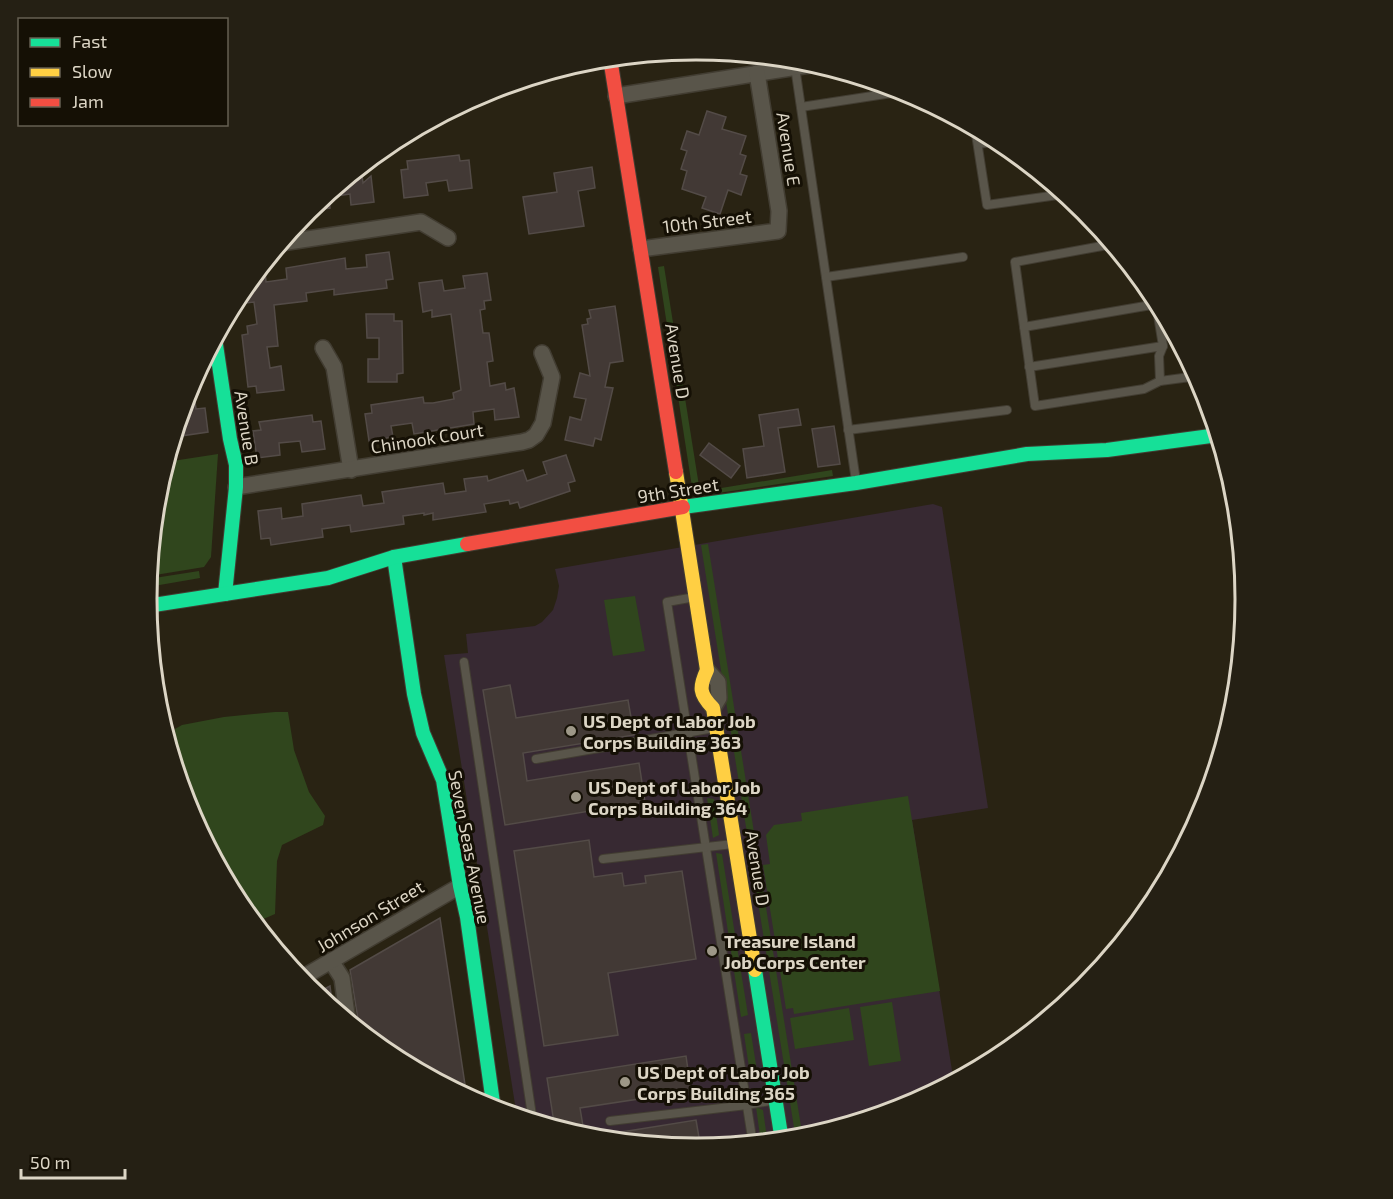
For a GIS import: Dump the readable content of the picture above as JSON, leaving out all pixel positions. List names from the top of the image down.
{
  "streets": {
    "street": [
      "Avenue E",
      "10th Street",
      "Avenue D",
      "Avenue B",
      "Chinook Court",
      "9th Street",
      "Seven Seas Avenue",
      "Johnson Street"
    ]
  },
  "crossings": [
    ["Avenue E", "10th Street"],
    ["10th Street", "Avenue D"],
    ["Avenue D", "9th Street"],
    ["Avenue B", "Chinook Court"],
    ["Avenue B", "9th Street"],
    ["9th Street", "Seven Seas Avenue"],
    ["Seven Seas Avenue", "Johnson Street"]
  ],
  "places": [
    "US Dept of Labor Job Corps Building 363",
    "US Dept of Labor Job Corps Building 364",
    "Treasure Island Job Corps Center",
    "US Dept of Labor Job Corps Building 365"
  ],
  "legend": ["Fast", "Slow", "Jam"],
  "scale_bar": "50 m"
}
